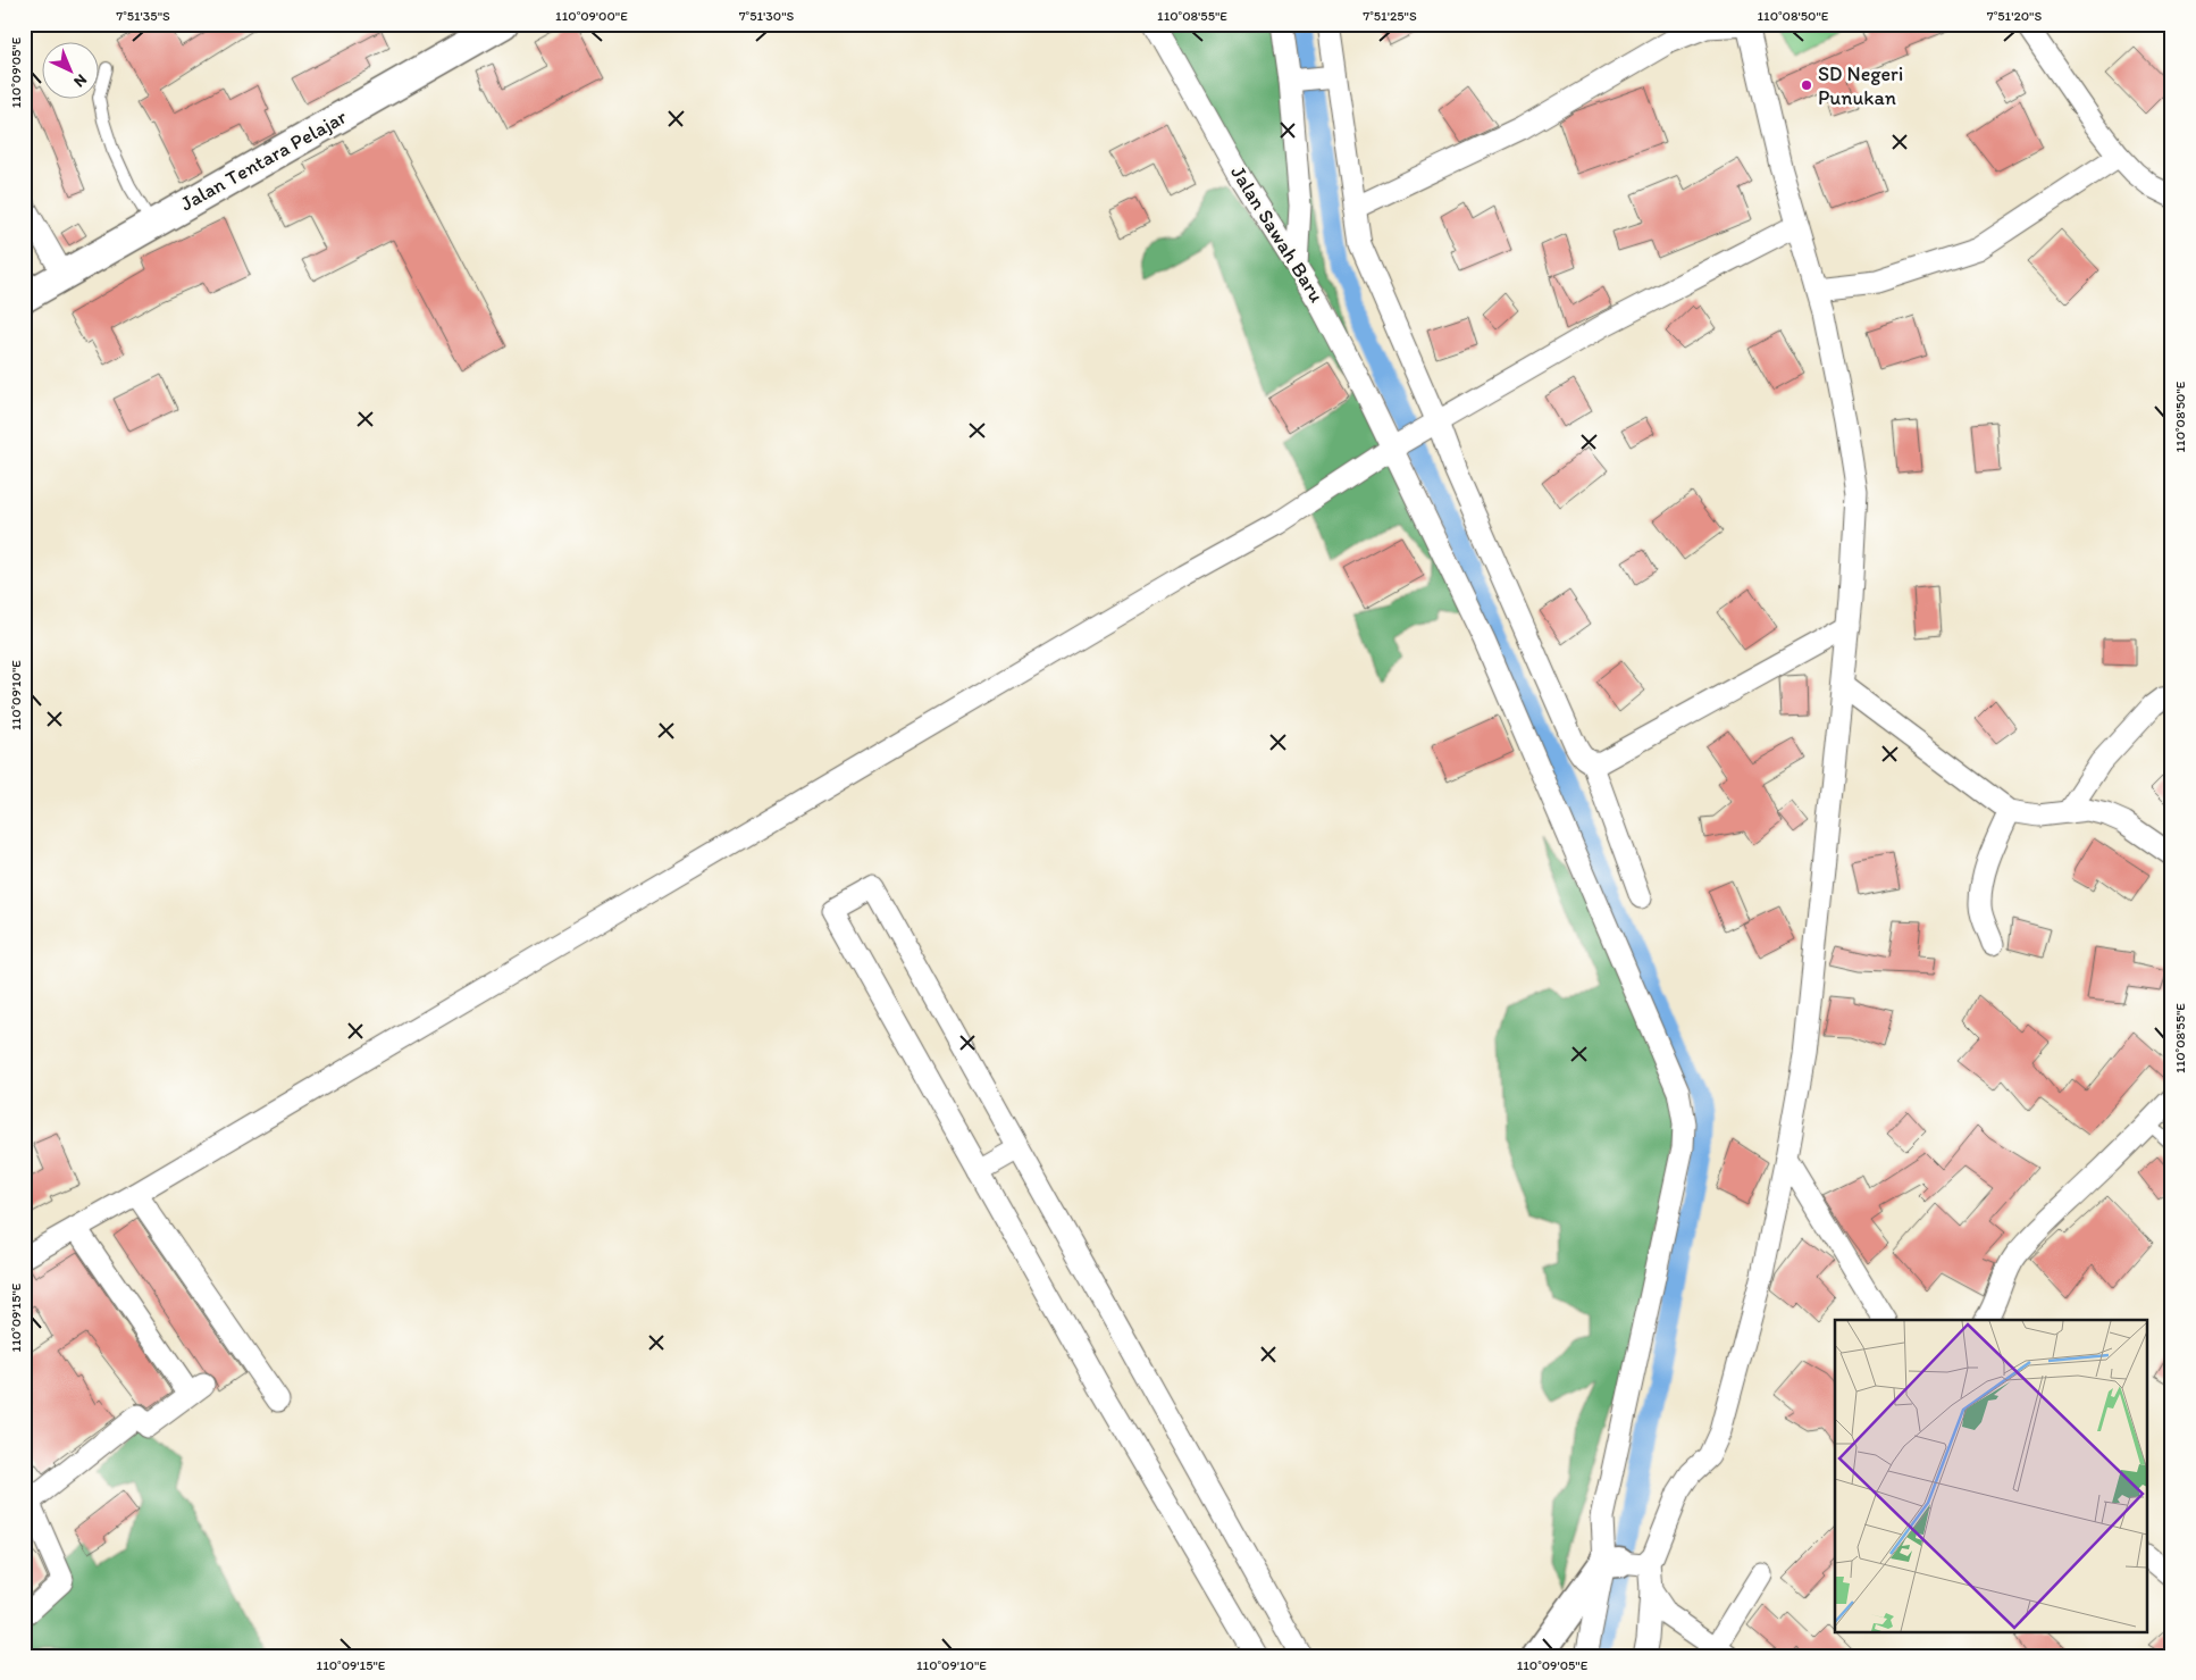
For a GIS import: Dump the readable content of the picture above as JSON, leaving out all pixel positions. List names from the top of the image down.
{
  "streets": {
    "main road": ["Jalan Tentara Pelajar"],
    "street": ["Jalan Sawah Baru"]
  },
  "places": ["SD Negeri Punukan"],
  "north": "bottom right",
  "coordinates": [
    "7°51'35\"S",
    "110°09'00\"E",
    "7°51'30\"S",
    "110°08'55\"E",
    "7°51'25\"S",
    "110°08'50\"E",
    "7°51'20\"S",
    "110°09'05\"E",
    "110°09'10\"E",
    "110°09'15\"E"
  ]
}
